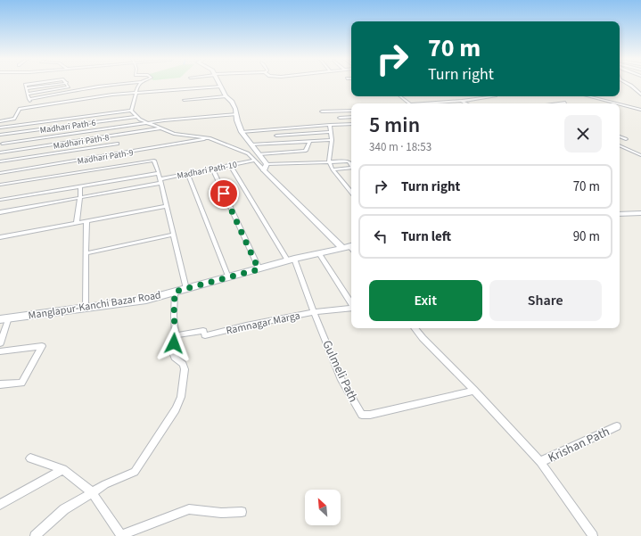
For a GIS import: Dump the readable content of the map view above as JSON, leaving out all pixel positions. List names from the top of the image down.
{
  "streets": {
    "street": [
      "Madhari Path-6",
      "Madhari Path-8",
      "Madhari Path-9",
      "Madhari Path-10",
      "Manglapur-Kanchi Bazar Road",
      "Ramnagar Marga",
      "Gulmeli Path",
      "Krishan Path"
    ]
  },
  "crossings": [
    ["Madhari Path-10", "Gulmeli Path"],
    ["Manglapur-Kanchi Bazar Road", "Gulmeli Path"],
    ["Ramnagar Marga", "Gulmeli Path"]
  ],
  "north": "top left",
  "page": {
    "turn": ["70 m", "Turn right"],
    "heading": ["5 min", "340 m · 18:53"],
    "list": [
      {
        "name": "Turn right",
        "value": "70 m"
      },
      {
        "name": "Turn left",
        "value": "90 m"
      }
    ],
    "buttons": ["Exit", "Share"]
  }
}
